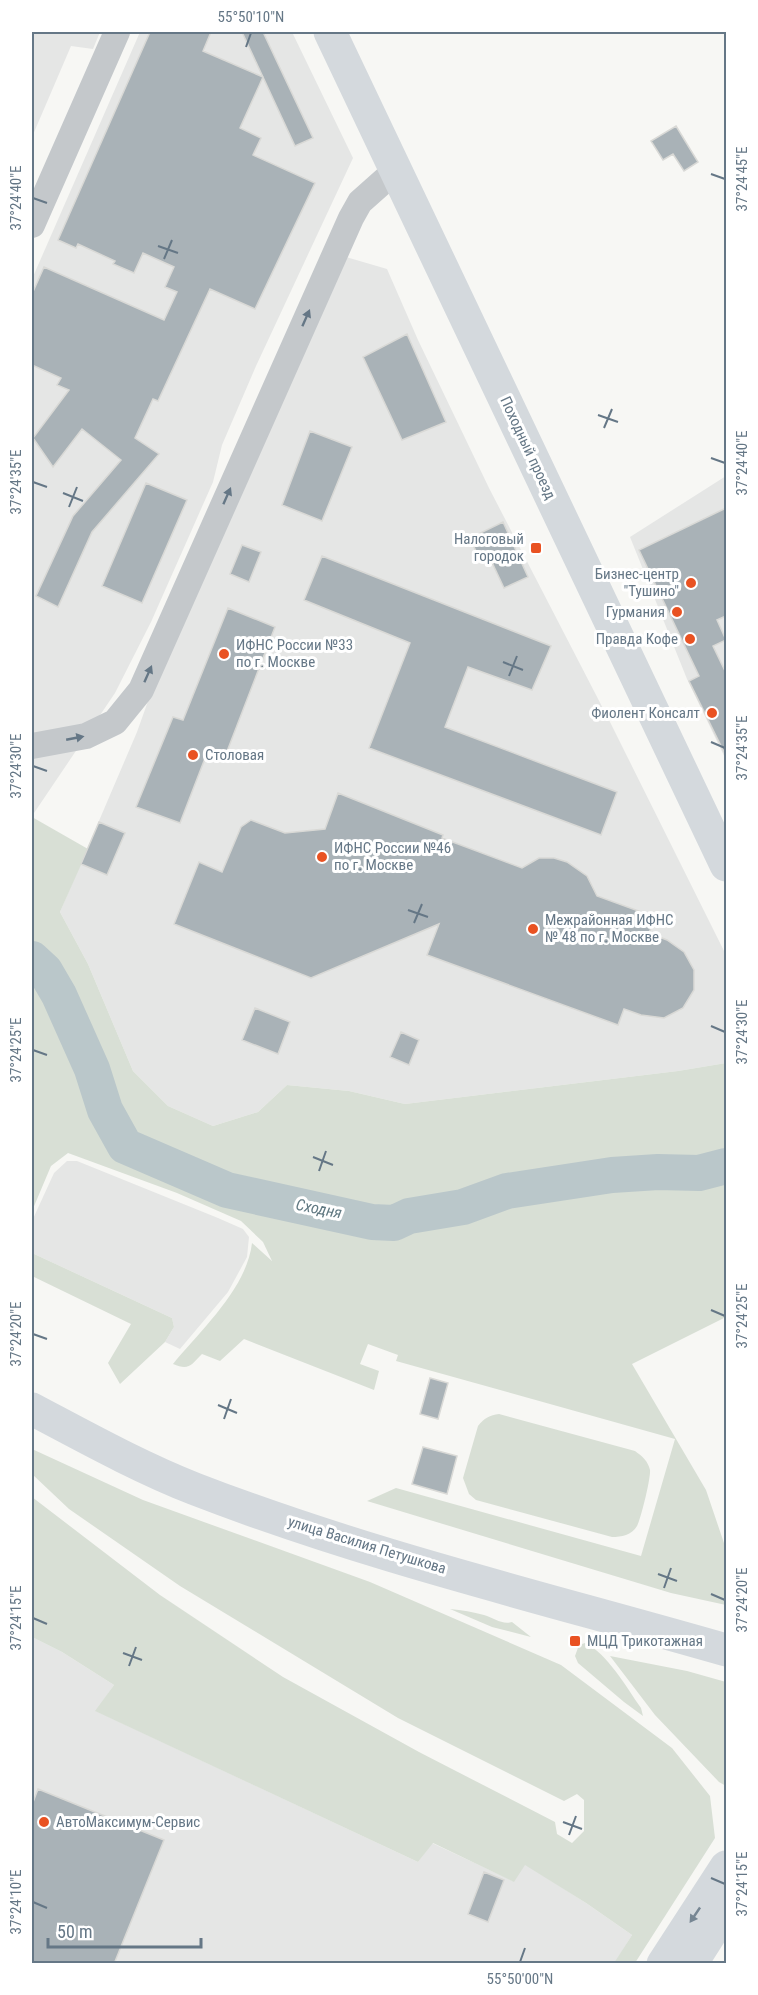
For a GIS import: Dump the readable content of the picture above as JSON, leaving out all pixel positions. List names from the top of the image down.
{
  "streets": {
    "main road": ["Походный проезд", "улица Василия Петушкова"]
  },
  "water": ["Сходня"],
  "places": {
    "transit": ["Налоговый городок", "МЦД Трикотажная"],
    "other": [
      "Бизнес-центр \"Тушино\"",
      "Гурмания",
      "Правда Кофе",
      "ИФНС России №33 по г. Москве",
      "Фиолент Консалт",
      "Столовая",
      "ИФНС России №46 по г. Москве",
      "Межрайонная ИФНС № 48 по г. Москве",
      "АвтоМаксимум-Сервиc"
    ]
  },
  "scale_bar": "50 m",
  "coordinates": [
    "55°50'10\"N",
    "37°24'45\"E",
    "37°24'40\"E",
    "37°24'35\"E",
    "37°24'30\"E",
    "37°24'25\"E",
    "37°24'20\"E",
    "37°24'15\"E",
    "37°24'10\"E",
    "55°50'00\"N"
  ]
}
